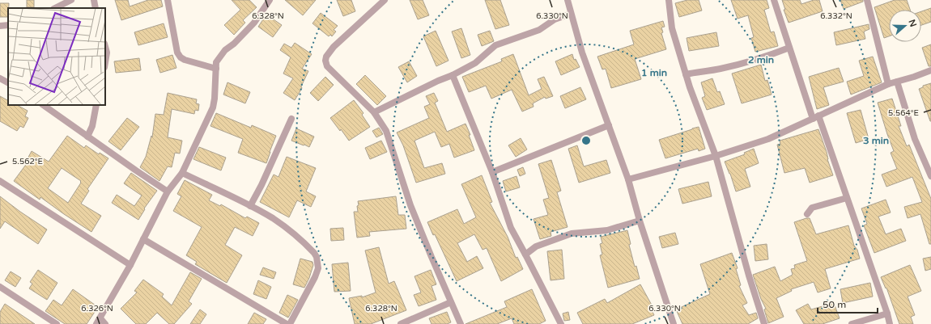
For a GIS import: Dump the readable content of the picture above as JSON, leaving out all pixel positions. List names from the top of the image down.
{
  "scale_bar": "50 m",
  "north": "right",
  "coordinates": [
    "6.328°N",
    "6.330°N",
    "6.332°N",
    "5.564°E",
    "5.562°E",
    "6.326°N"
  ],
  "rings": ["2 min", "1 min", "3 min"]
}
